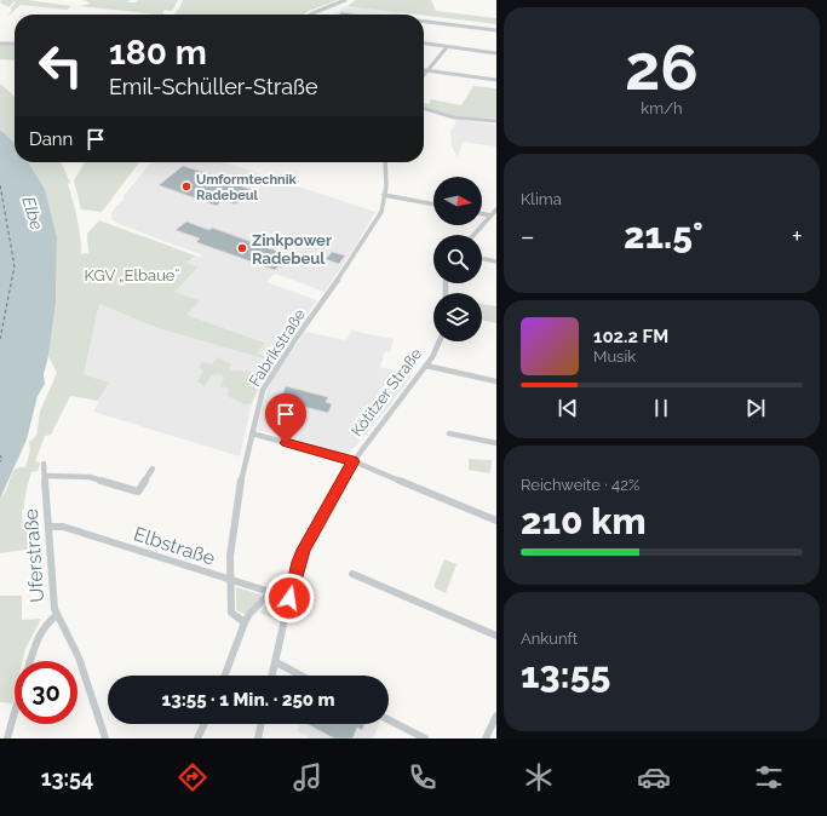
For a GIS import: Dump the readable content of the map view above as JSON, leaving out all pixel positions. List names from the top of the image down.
{
  "streets": {
    "street": [
      "Fabrikstraße",
      "Kötitzer Straße",
      "Elbstraße",
      "Uferstraße"
    ]
  },
  "crossings": [
    ["Fabrikstraße", "Elbstraße"],
    ["Kötitzer Straße", "Elbstraße"],
    ["Elbstraße", "Uferstraße"]
  ],
  "water": ["Elbe"],
  "parks": ["KGV „Elbaue“"],
  "places": ["Umformtechnik Radebeul", "Zinkpower Radebeul"],
  "north": "right",
  "page": {
    "tile": [
      ["26", "km/h"],
      "Klima",
      ["Reichweite · 42%", "210 km"],
      ["Ankunft", "13:55"]
    ],
    "turn": ["180 m", "Emil-Schüller-Straße"],
    "then": "Dann",
    "heat": ["−", "21.5°", "+"],
    "song": ["102.2 FM", "Musik"],
    "limit": "30",
    "trip": "13:55 · 1 Min. · 250 m",
    "tabs": "13:54"
  }
}
